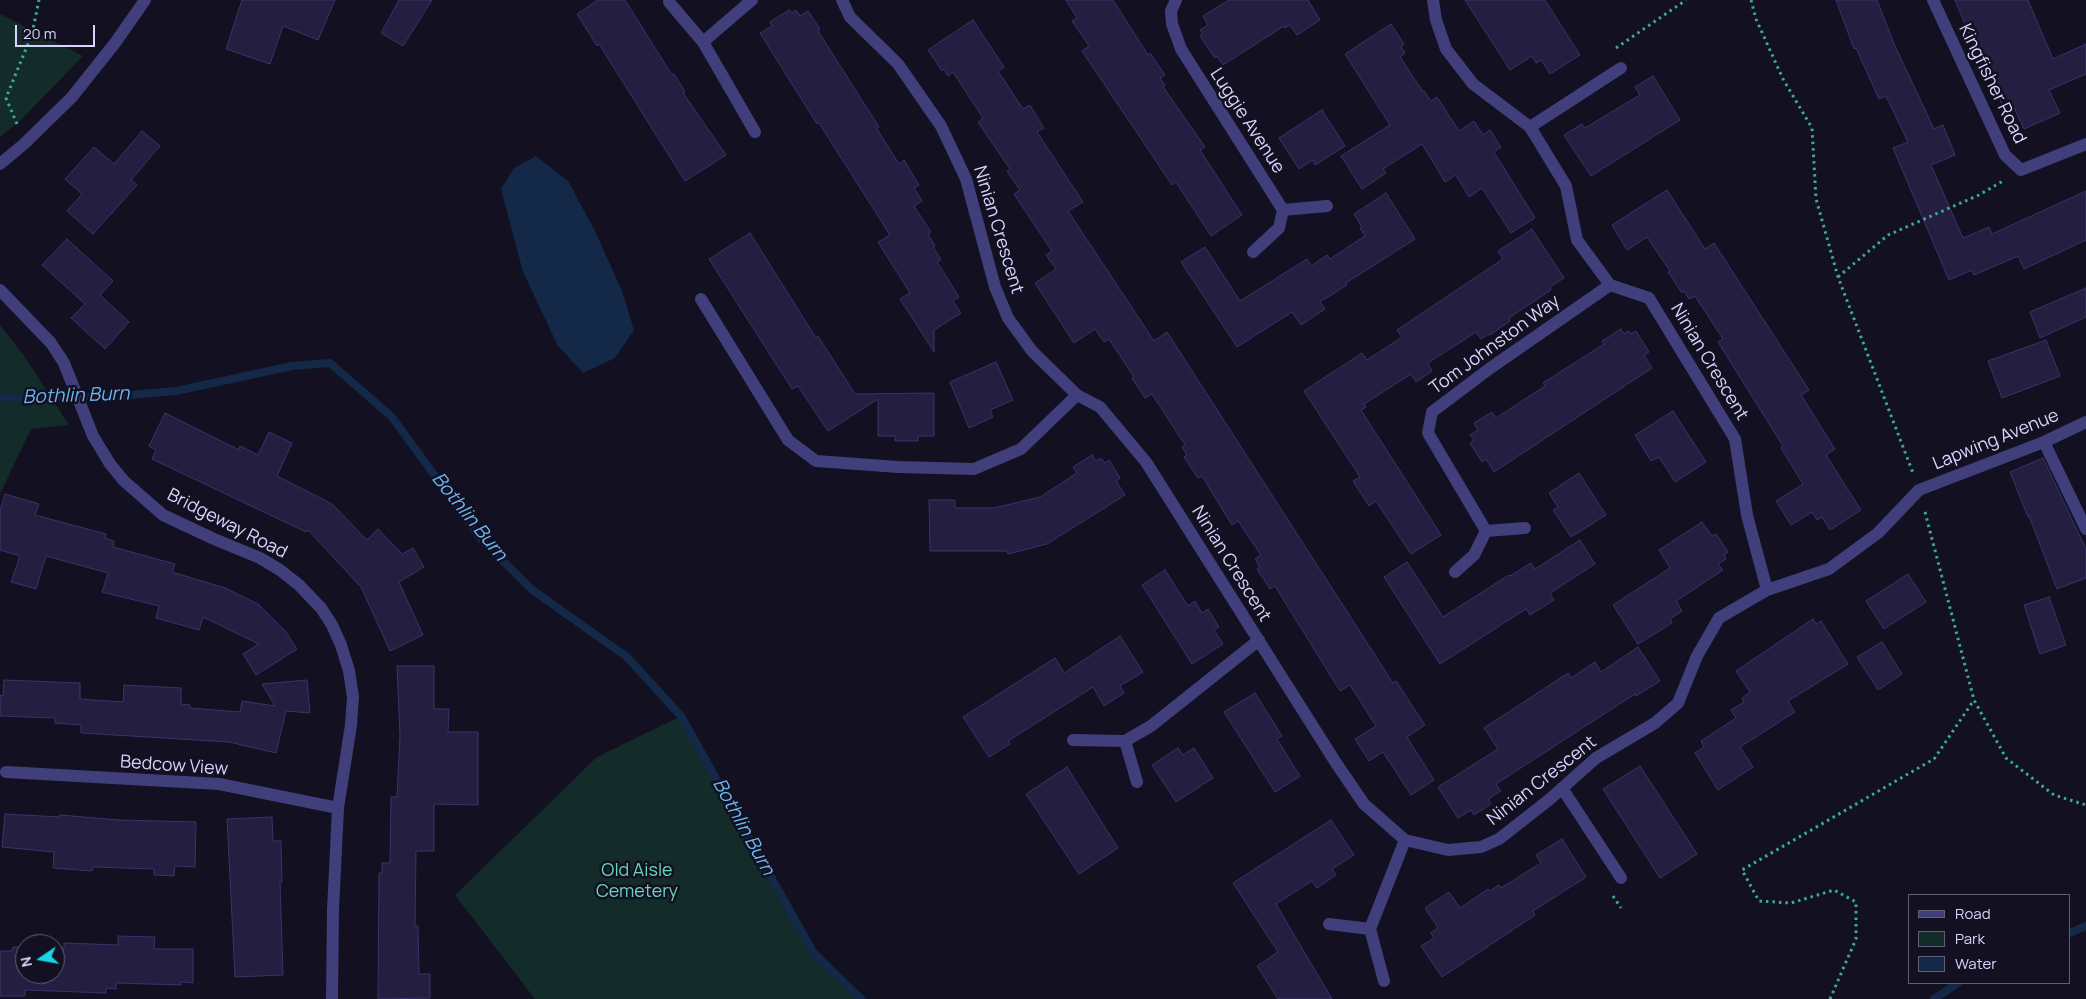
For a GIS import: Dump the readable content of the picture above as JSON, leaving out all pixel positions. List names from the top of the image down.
{
  "streets": {
    "street": [
      "Kingfisher Road",
      "Luggie Avenue",
      "Ninian Crescent",
      "Tom Johnston Way",
      "Lapwing Avenue",
      "Bridgeway Road",
      "Bedcow View"
    ]
  },
  "crossings": [
    ["Ninian Crescent", "Tom Johnston Way"],
    ["Bridgeway Road", "Bedcow View"]
  ],
  "water": ["Bothlin Burn"],
  "parks": ["Old Aisle Cemetery"],
  "legend": ["Road", "Park", "Water"],
  "scale_bar": "20 m",
  "north": "left"
}
